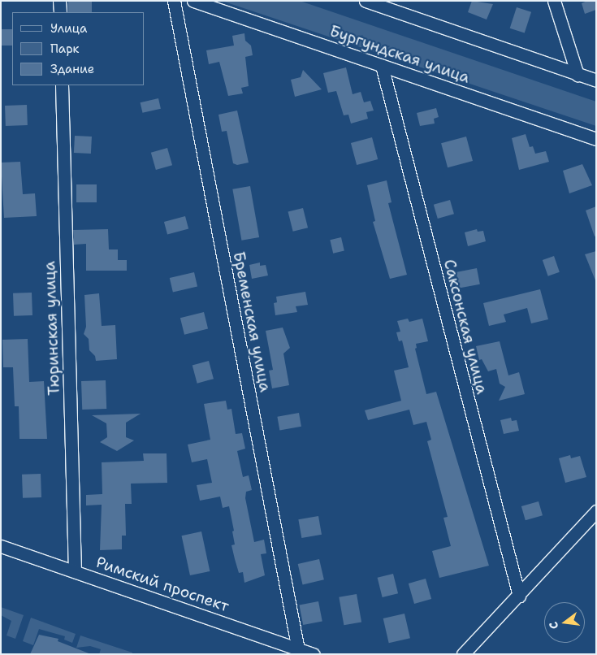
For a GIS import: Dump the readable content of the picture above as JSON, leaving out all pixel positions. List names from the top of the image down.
{
  "streets": {
    "street": [
      "Бургундская улица",
      "Бременская улица",
      "Саксонская улица",
      "Тюринская улица",
      "Римский проспект"
    ]
  },
  "crossings": [
    ["Бургундская улица", "Саксонская улица"],
    ["Бременская улица", "Римский проспект"],
    ["Тюринская улица", "Римский проспект"]
  ],
  "legend": ["Улица", "Парк", "Здание"],
  "north": "left"
}
